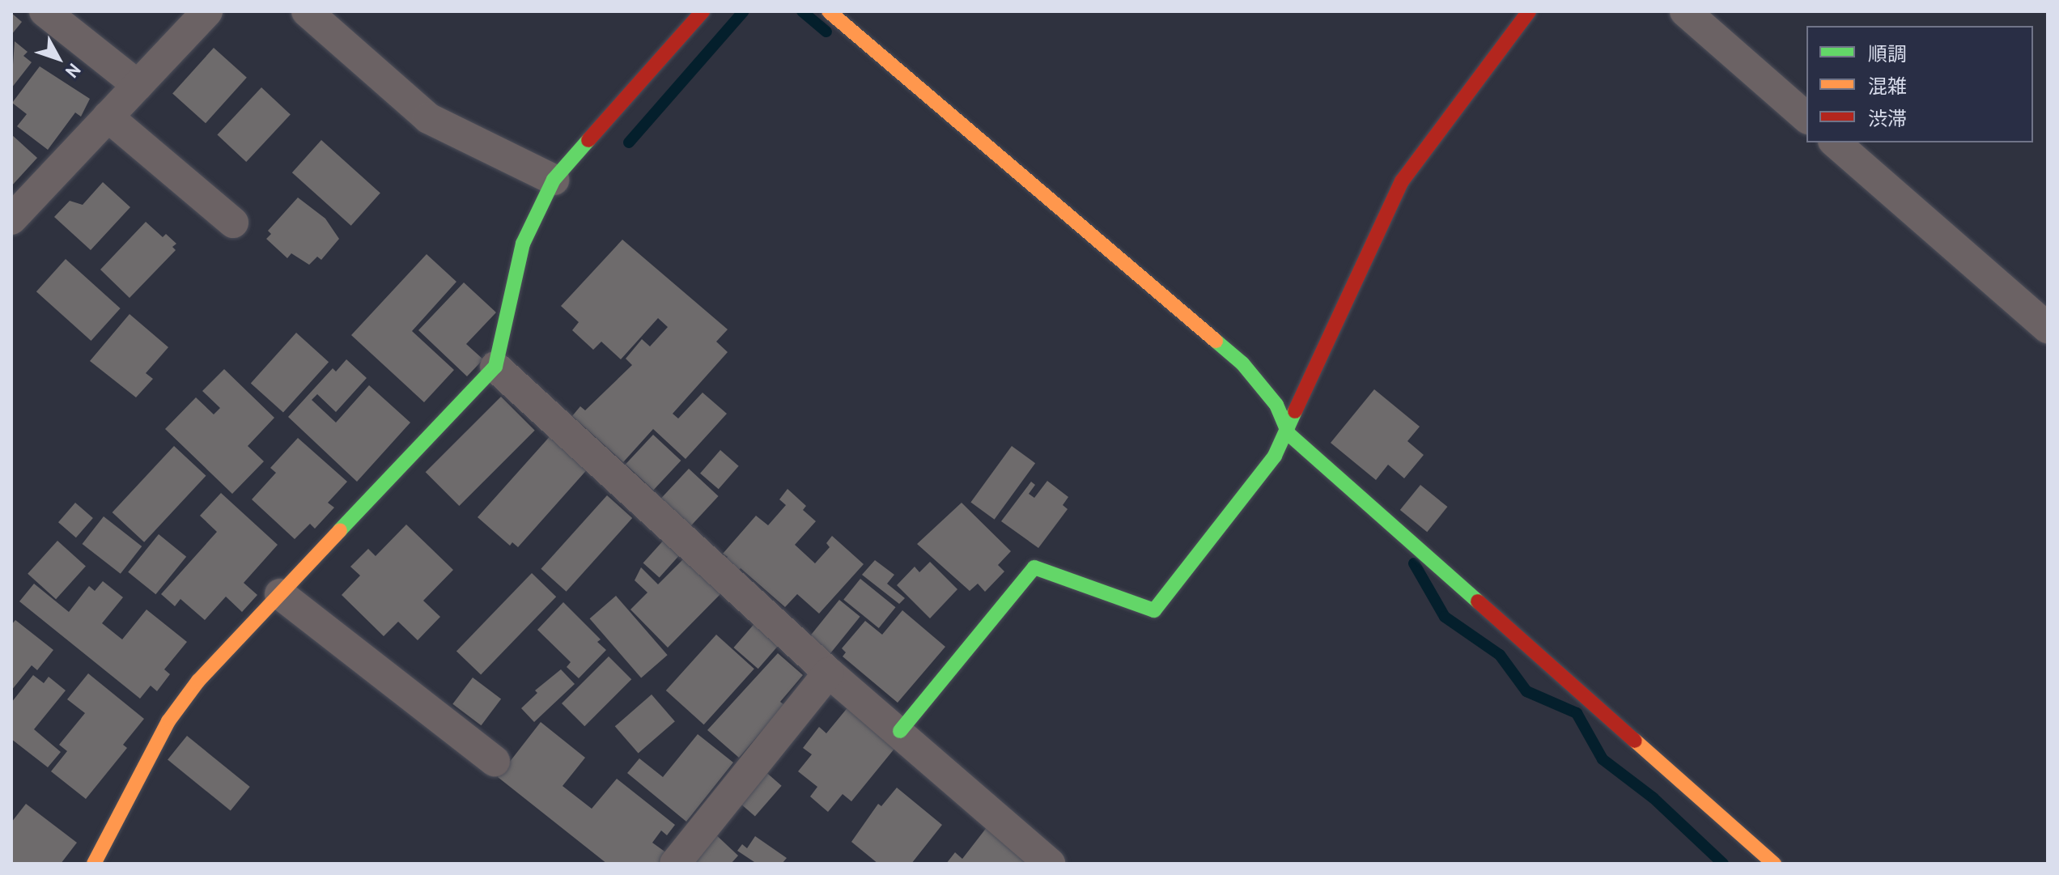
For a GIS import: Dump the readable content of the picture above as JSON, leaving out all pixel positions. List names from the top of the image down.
{
  "legend": ["順調", "混雑", "渋滞"],
  "north": "bottom right"
}
